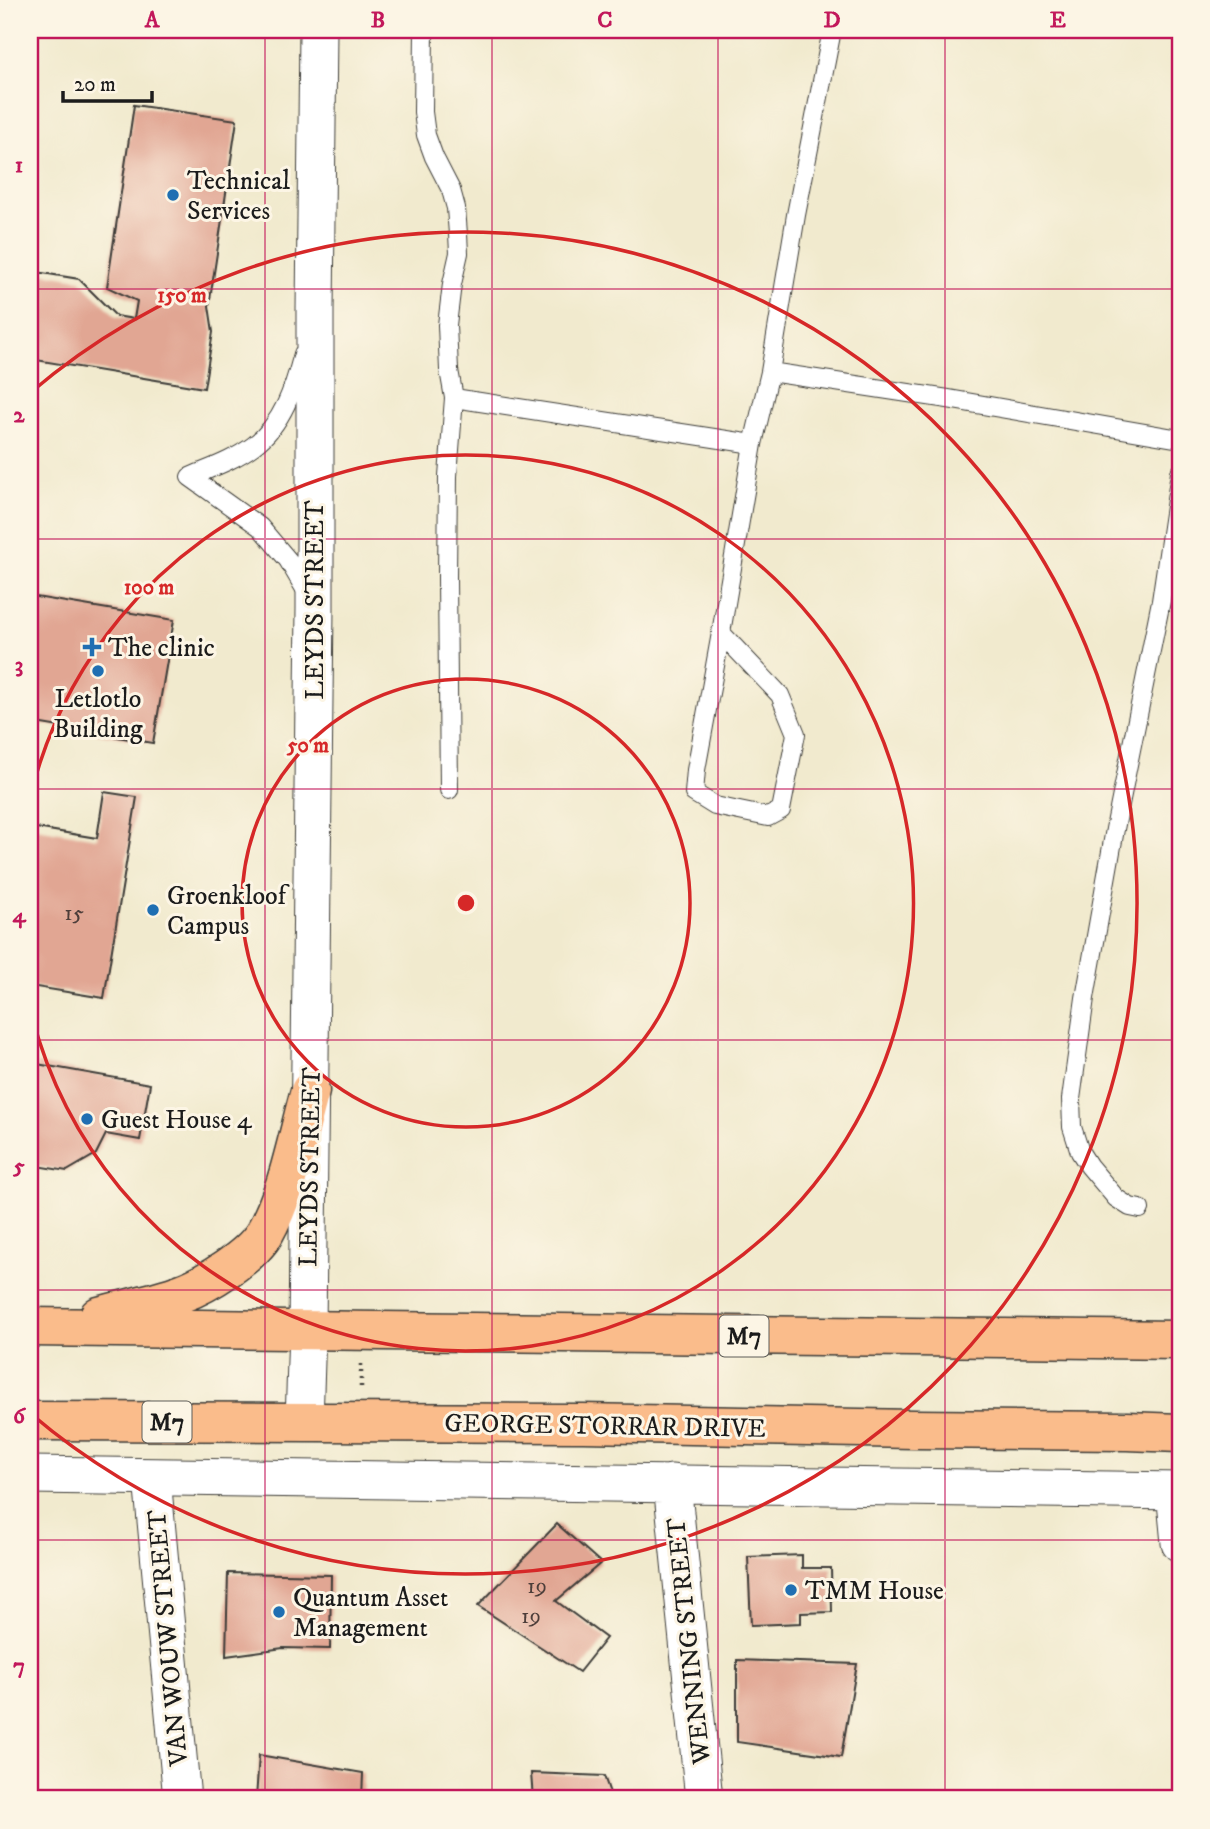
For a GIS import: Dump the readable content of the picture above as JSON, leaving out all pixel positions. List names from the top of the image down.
{
  "streets": {
    "main road": ["M7", "GEORGE STORRAR DRIVE"],
    "street": ["LEYDS STREET", "VAN WOUW STREET", "WENNING STREET"]
  },
  "crossings": [
    ["LEYDS STREET", "M7"],
    ["LEYDS STREET", "GEORGE STORRAR DRIVE"]
  ],
  "places": {
    "other": [
      "Technical Services",
      "Letlotlo Building",
      "Groenkloof Campus",
      "Guest House 4",
      "TMM House",
      "Quantum Asset Management"
    ],
    "health": ["The clinic"]
  },
  "house_numbers": ["15", "19", "19"],
  "scale_bar": "20 m",
  "grid": {
    "columns": [
      "A",
      "B",
      "C",
      "D",
      "E"
    ],
    "rows": [
      "1",
      "2",
      "3",
      "4",
      "5",
      "6",
      "7"
    ]
  },
  "rings": ["150 m", "100 m", "50 m"]
}
